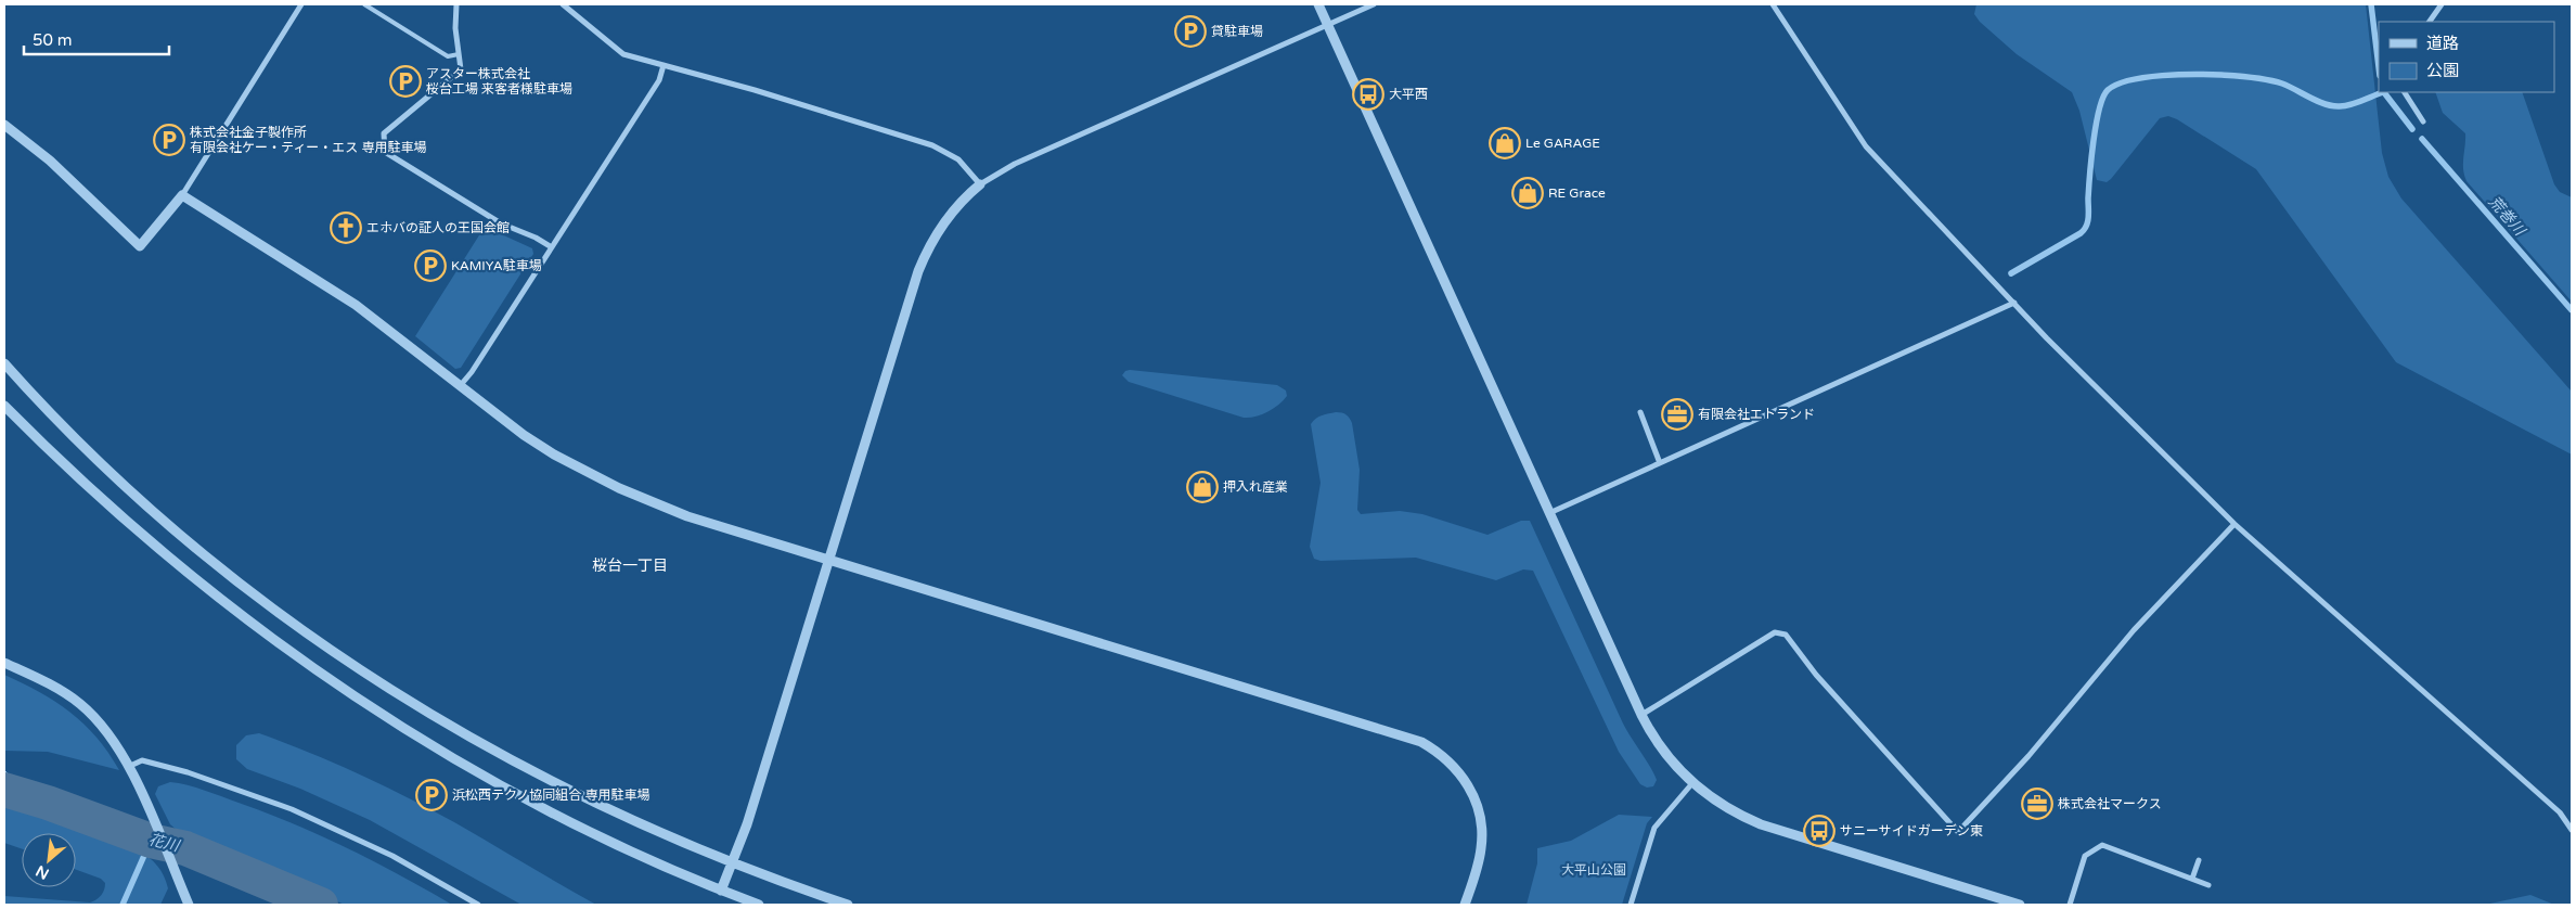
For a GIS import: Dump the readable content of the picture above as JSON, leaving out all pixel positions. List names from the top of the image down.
{
  "districts": ["桜台一丁目"],
  "water": ["荒巻川", "花川"],
  "parks": ["大平山公園"],
  "places": {
    "parking": [
      "貸駐車場",
      "アスター株式会社 桜台工場 来客者様駐車場",
      "株式会社金子製作所 有限会社ケー・ティー・エス 専用駐車場",
      "KAMIYA駐車場",
      "浜松西テクノ協同組合 専用駐車場"
    ],
    "bus stop": ["大平西", "サニーサイドガーデン東"],
    "shop": ["Le GARAGE", "RE Grace", "押入れ産業"],
    "church": ["エホバの証人の王国会館"],
    "office": ["有限会社エトランド", "株式会社マークス"]
  },
  "legend": ["道路", "公園"],
  "scale_bar": "50 m",
  "north": "bottom left"
}
